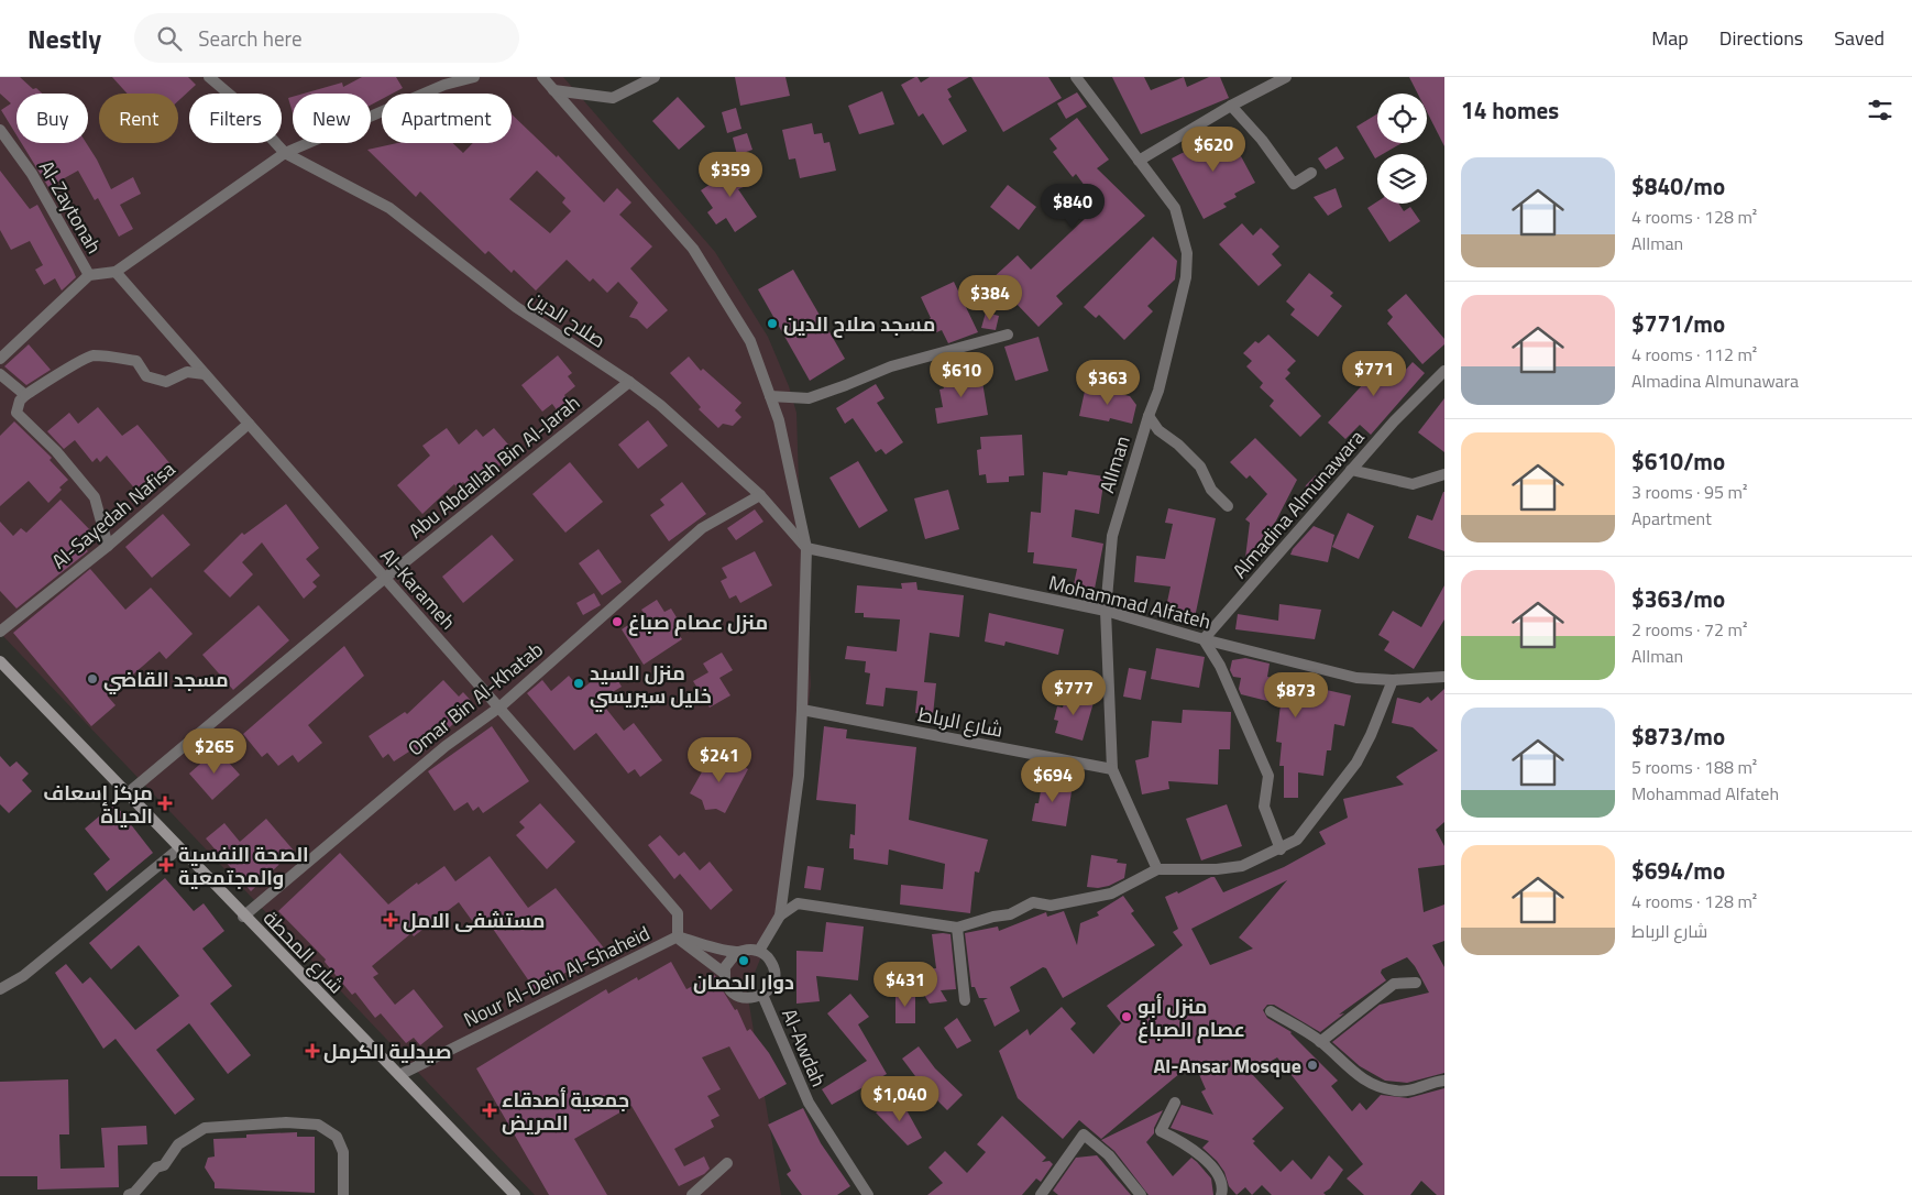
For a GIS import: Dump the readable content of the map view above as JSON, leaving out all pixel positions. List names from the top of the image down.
{
  "streets": {
    "main road": ["شارع المحطة"],
    "street": [
      "Al-Zaytonah",
      "صلاح الدين",
      "AlIman",
      "Abu Abdallah Bin Al-Jarah",
      "Almadina Almunawara",
      "Al-Sayedah Nafisa",
      "Al-Karameh",
      "Mohammad Alfateh",
      "Omar Bin Al-Khatab",
      "شارع الرباط",
      "Nour Al-Dein Al-Shaheid",
      "Al-Awdah"
    ]
  },
  "crossings": [
    ["صلاح الدين", "Abu Abdallah Bin Al-Jarah"],
    ["صلاح الدين", "Mohammad Alfateh"],
    ["صلاح الدين", "Omar Bin Al-Khatab"],
    ["AlIman", "Mohammad Alfateh"],
    ["AlIman", "شارع الرباط"],
    ["Abu Abdallah Bin Al-Jarah", "Al-Karameh"],
    ["Abu Abdallah Bin Al-Jarah", "شارع المحطة"],
    ["Almadina Almunawara", "Mohammad Alfateh"],
    ["Al-Sayedah Nafisa", "Al-Karameh"],
    ["Al-Karameh", "Omar Bin Al-Khatab"],
    ["Al-Karameh", "Nour Al-Dein Al-Shaheid"],
    ["Omar Bin Al-Khatab", "شارع المحطة"],
    ["شارع المحطة", "Nour Al-Dein Al-Shaheid"],
    ["Nour Al-Dein Al-Shaheid", "Al-Awdah"]
  ],
  "places": {
    "other": [
      "مسجد صلاح الدين",
      "منزل عصام صباغ",
      "مسجد القاضي",
      "منزل السيد خليل سيريسي",
      "دوار الحصان",
      "منزل أبو عصام الصباغ",
      "Al-Ansar Mosque"
    ],
    "health": [
      "مركز إسعاف الحياة",
      "الصحة النفسية والمجتمعية",
      "مستشفى الامل",
      "صيدلية الكرمل",
      "جمعية أصدقاء المريض"
    ]
  },
  "page": {
    "header": "Nestly",
    "search": "Search here",
    "nav": ["Map", "Directions", "Saved"],
    "heading": "14 homes",
    "chip": [
      "Buy",
      "Rent",
      "Filters",
      "New",
      "Apartment"
    ],
    "price": [
      "$620",
      "$359",
      "$840",
      "$384",
      "$771",
      "$610",
      "$363",
      "$777",
      "$873",
      "$265",
      "$241",
      "$694",
      "$431",
      "$1,040"
    ],
    "list": [
      {
        "name": "$840/mo",
        "note": "4 rooms · 128 m² · AlIman"
      },
      {
        "name": "$771/mo",
        "note": "4 rooms · 112 m² · Almadina Almunawara"
      },
      {
        "name": "$610/mo",
        "note": "3 rooms · 95 m² · Apartment"
      },
      {
        "name": "$363/mo",
        "note": "2 rooms · 72 m² · AlIman"
      },
      {
        "name": "$873/mo",
        "note": "5 rooms · 188 m² · Mohammad Alfateh"
      },
      {
        "name": "$694/mo",
        "note": "4 rooms · 128 m² · شارع الرباط"
      }
    ]
  }
}
